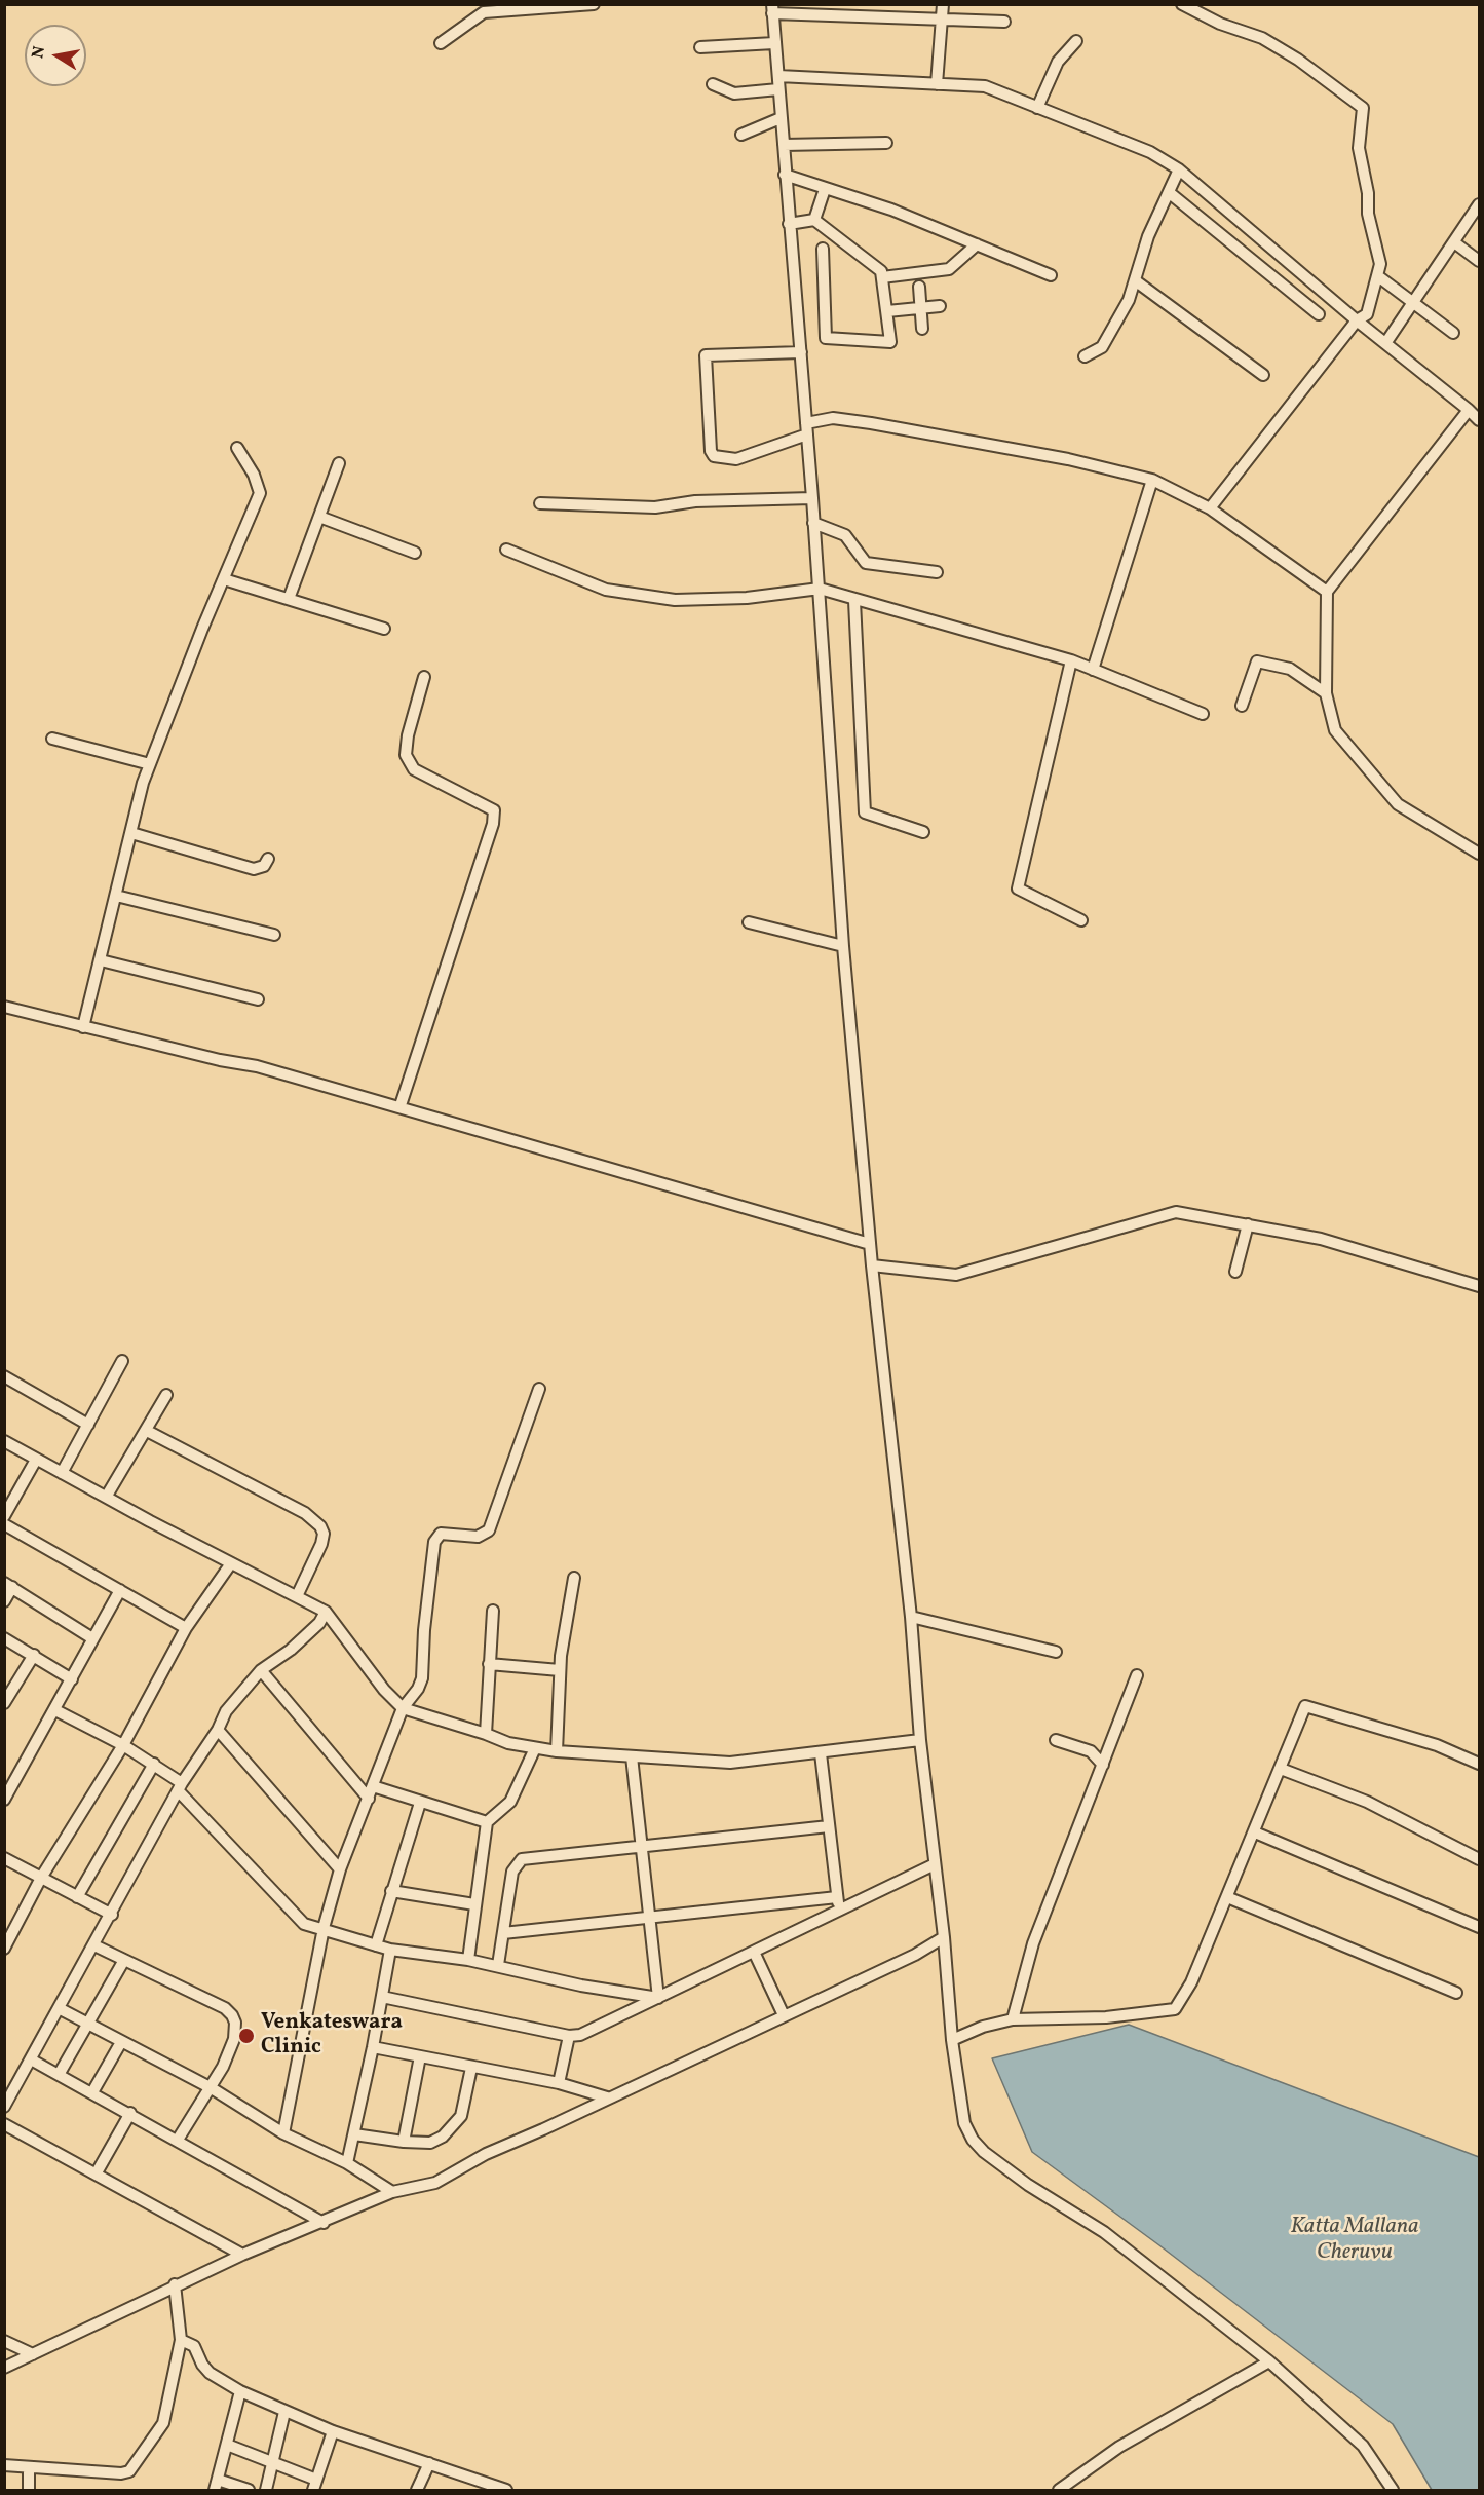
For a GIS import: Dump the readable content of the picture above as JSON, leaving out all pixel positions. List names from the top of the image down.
{
  "water": ["Katta Mallana Cheruvu"],
  "places": ["Venkateswara Clinic"],
  "north": "left"
}
